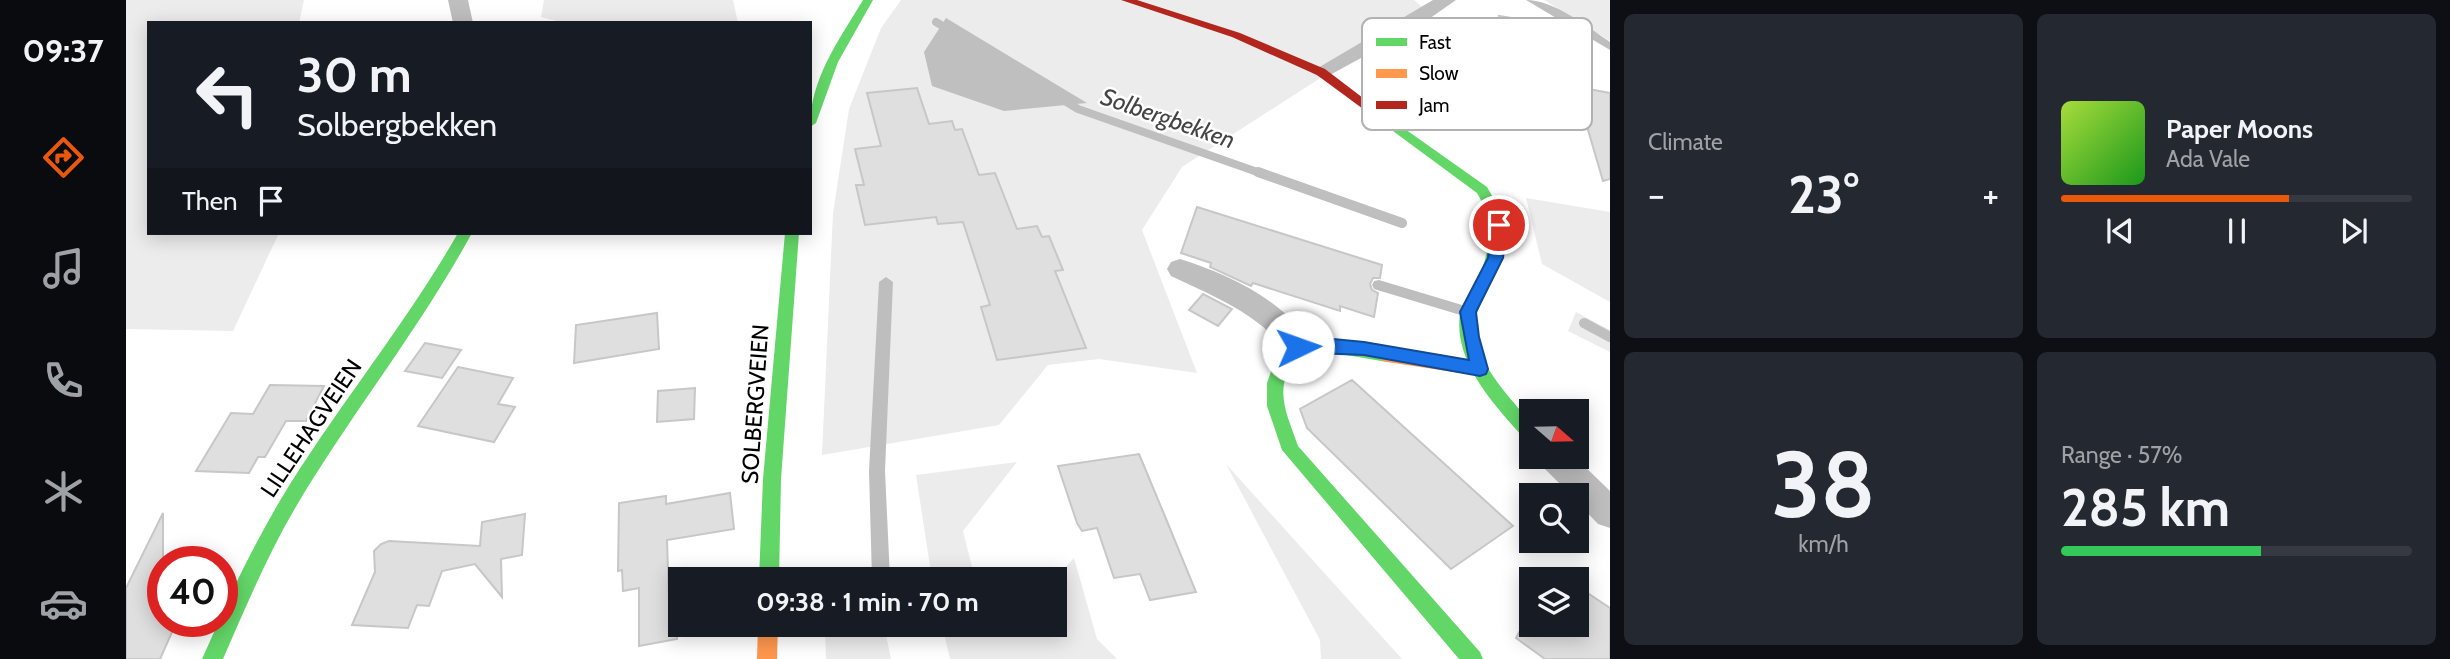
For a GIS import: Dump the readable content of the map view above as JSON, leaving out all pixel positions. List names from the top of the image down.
{
  "streets": {
    "street": ["SOLBERGVEIEN", "LILLEHAGVEIEN"]
  },
  "water": ["Solbergbekken"],
  "legend": ["Fast", "Slow", "Jam"],
  "north": "right",
  "page": {
    "tabs": "09:37",
    "tile": [
      "Climate",
      ["38", "km/h"],
      ["Range · 57%", "285 km"]
    ],
    "turn": ["30 m", "Solbergbekken"],
    "song": ["Paper Moons", "Ada Vale"],
    "heat": ["−", "23°", "+"],
    "then": "Then",
    "limit": "40",
    "trip": "09:38 · 1 min · 70 m"
  }
}
